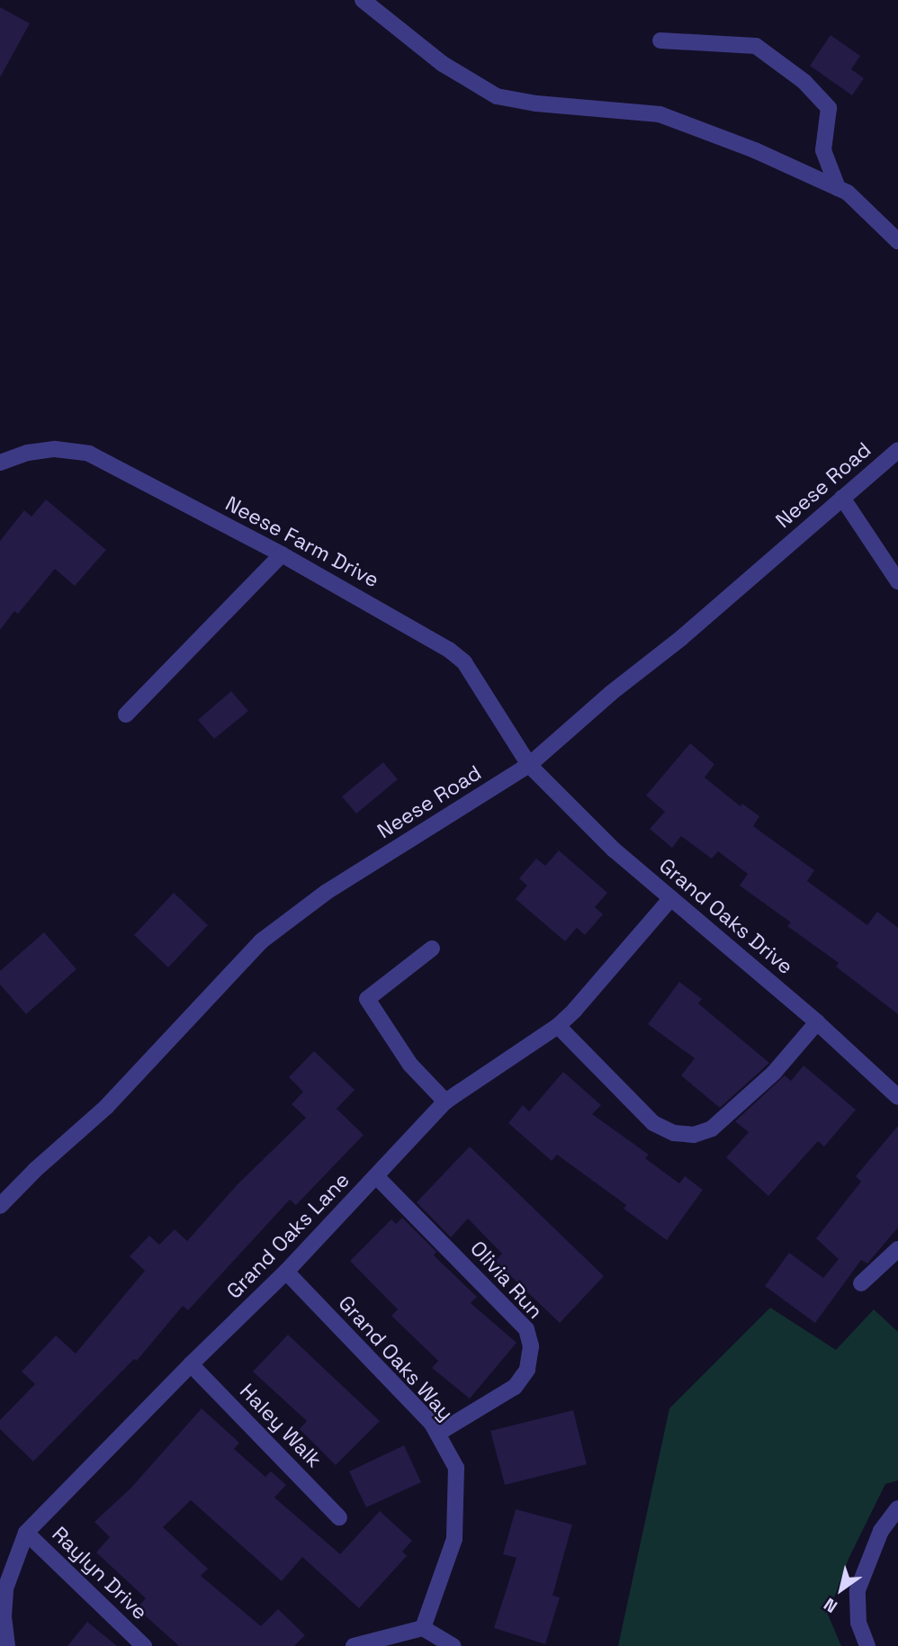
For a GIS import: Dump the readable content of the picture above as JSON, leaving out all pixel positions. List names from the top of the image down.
{
  "streets": {
    "street": [
      "Neese Road",
      "Neese Farm Drive",
      "Grand Oaks Drive",
      "Grand Oaks Lane",
      "Olivia Run",
      "Grand Oaks Way",
      "Haley Walk",
      "Raylyn Drive"
    ]
  },
  "crossings": [
    ["Neese Road", "Neese Farm Drive"],
    ["Neese Road", "Grand Oaks Drive"],
    ["Neese Farm Drive", "Grand Oaks Drive"],
    ["Grand Oaks Drive", "Grand Oaks Lane"],
    ["Grand Oaks Lane", "Olivia Run"],
    ["Grand Oaks Lane", "Grand Oaks Way"],
    ["Grand Oaks Lane", "Haley Walk"],
    ["Grand Oaks Lane", "Raylyn Drive"],
    ["Olivia Run", "Grand Oaks Way"]
  ],
  "north": "bottom left"
}
